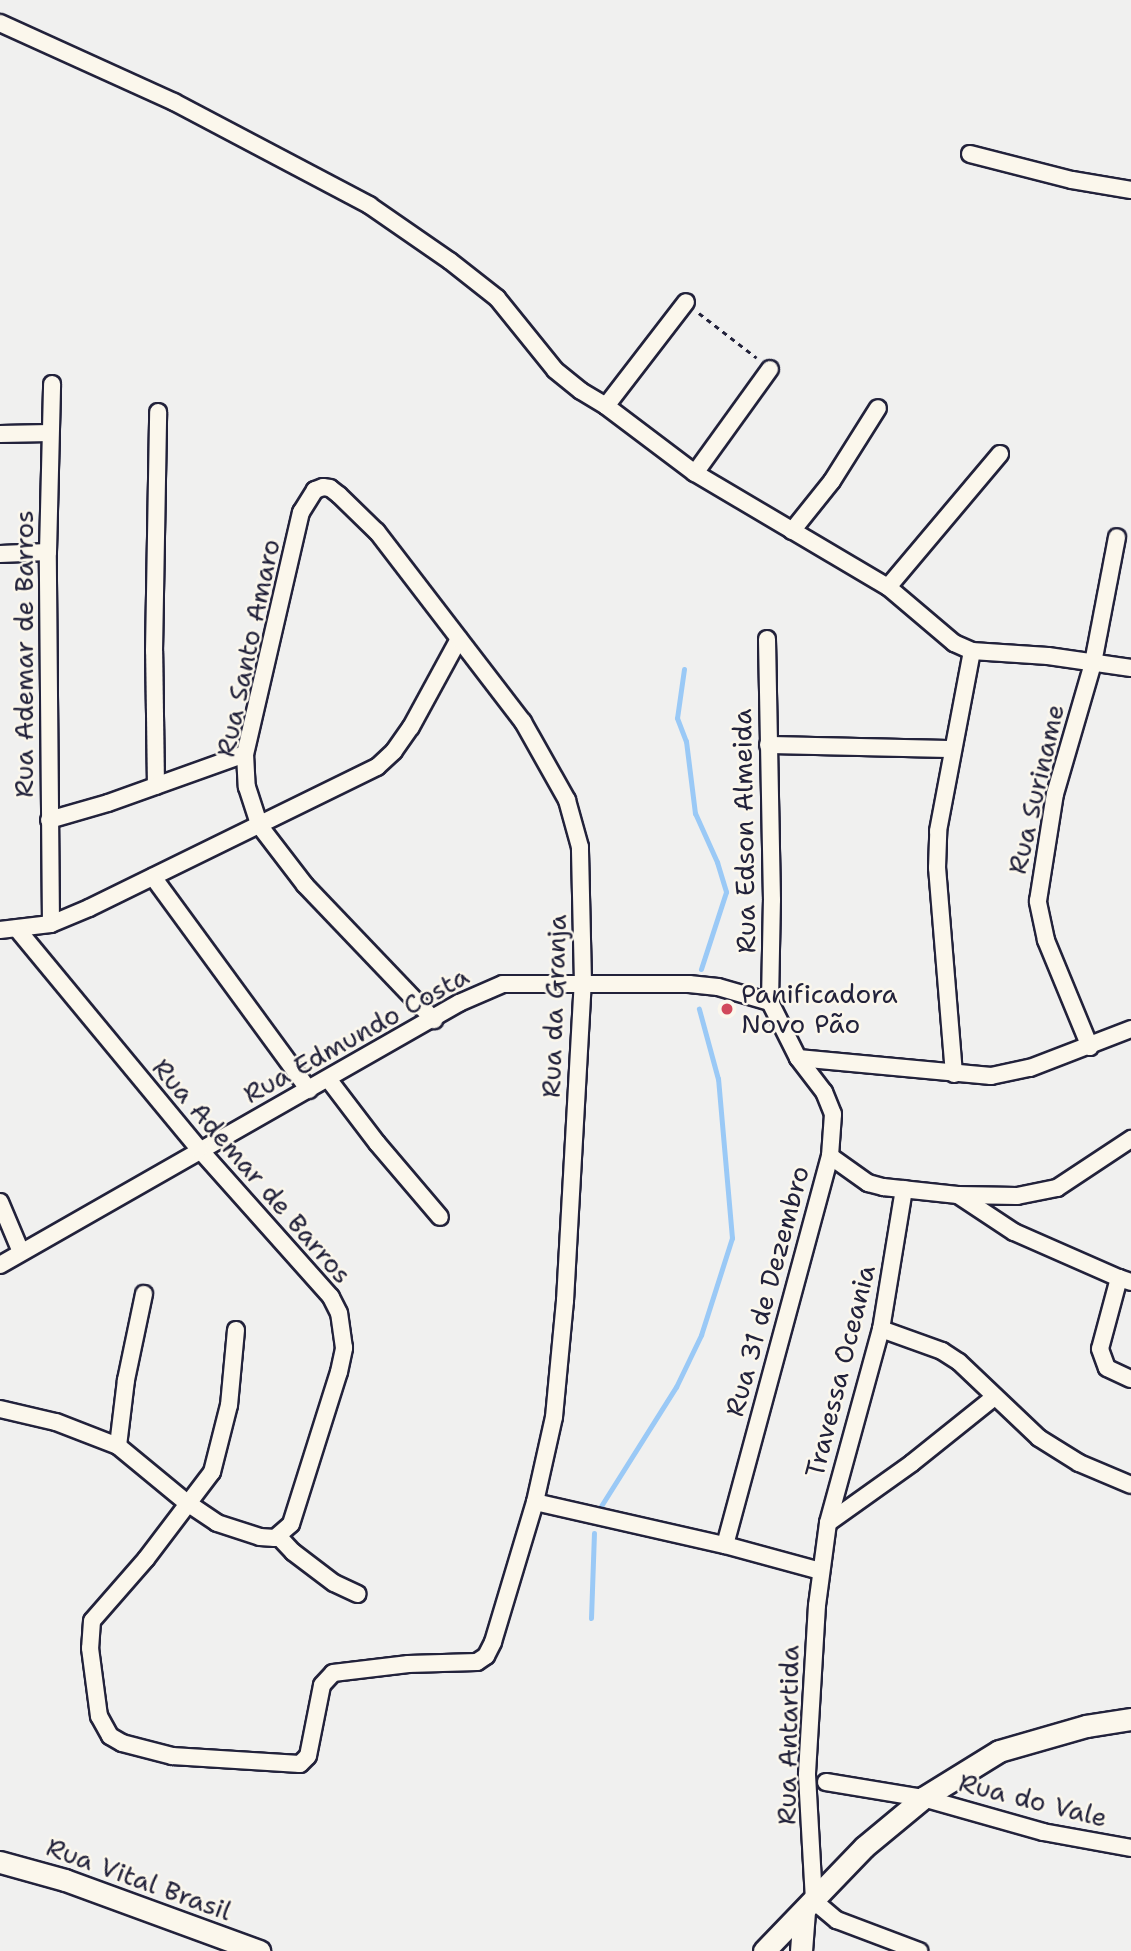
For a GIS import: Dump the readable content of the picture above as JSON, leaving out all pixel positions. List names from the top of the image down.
{
  "streets": {
    "street": [
      "Rua Santo Amaro",
      "Rua Ademar de Barros",
      "Rua Suriname",
      "Rua Edson Almeida",
      "Rua da Granja",
      "Rua Edmundo Costa",
      "Rua 31 de Dezembro",
      "Travessa Oceania",
      "Rua Antartida",
      "Rua do Vale",
      "Rua Vital Brasil"
    ]
  },
  "crossings": [
    ["Rua Santo Amaro", "Rua da Granja"],
    ["Rua Santo Amaro", "Rua Edmundo Costa"],
    ["Rua Ademar de Barros", "Rua Edmundo Costa"],
    ["Rua Edson Almeida", "Rua Edmundo Costa"],
    ["Rua Edson Almeida", "Rua 31 de Dezembro"],
    ["Rua da Granja", "Rua Edmundo Costa"],
    ["Travessa Oceania", "Rua Antartida"]
  ],
  "places": ["Panificadora Novo Pão"]
}
